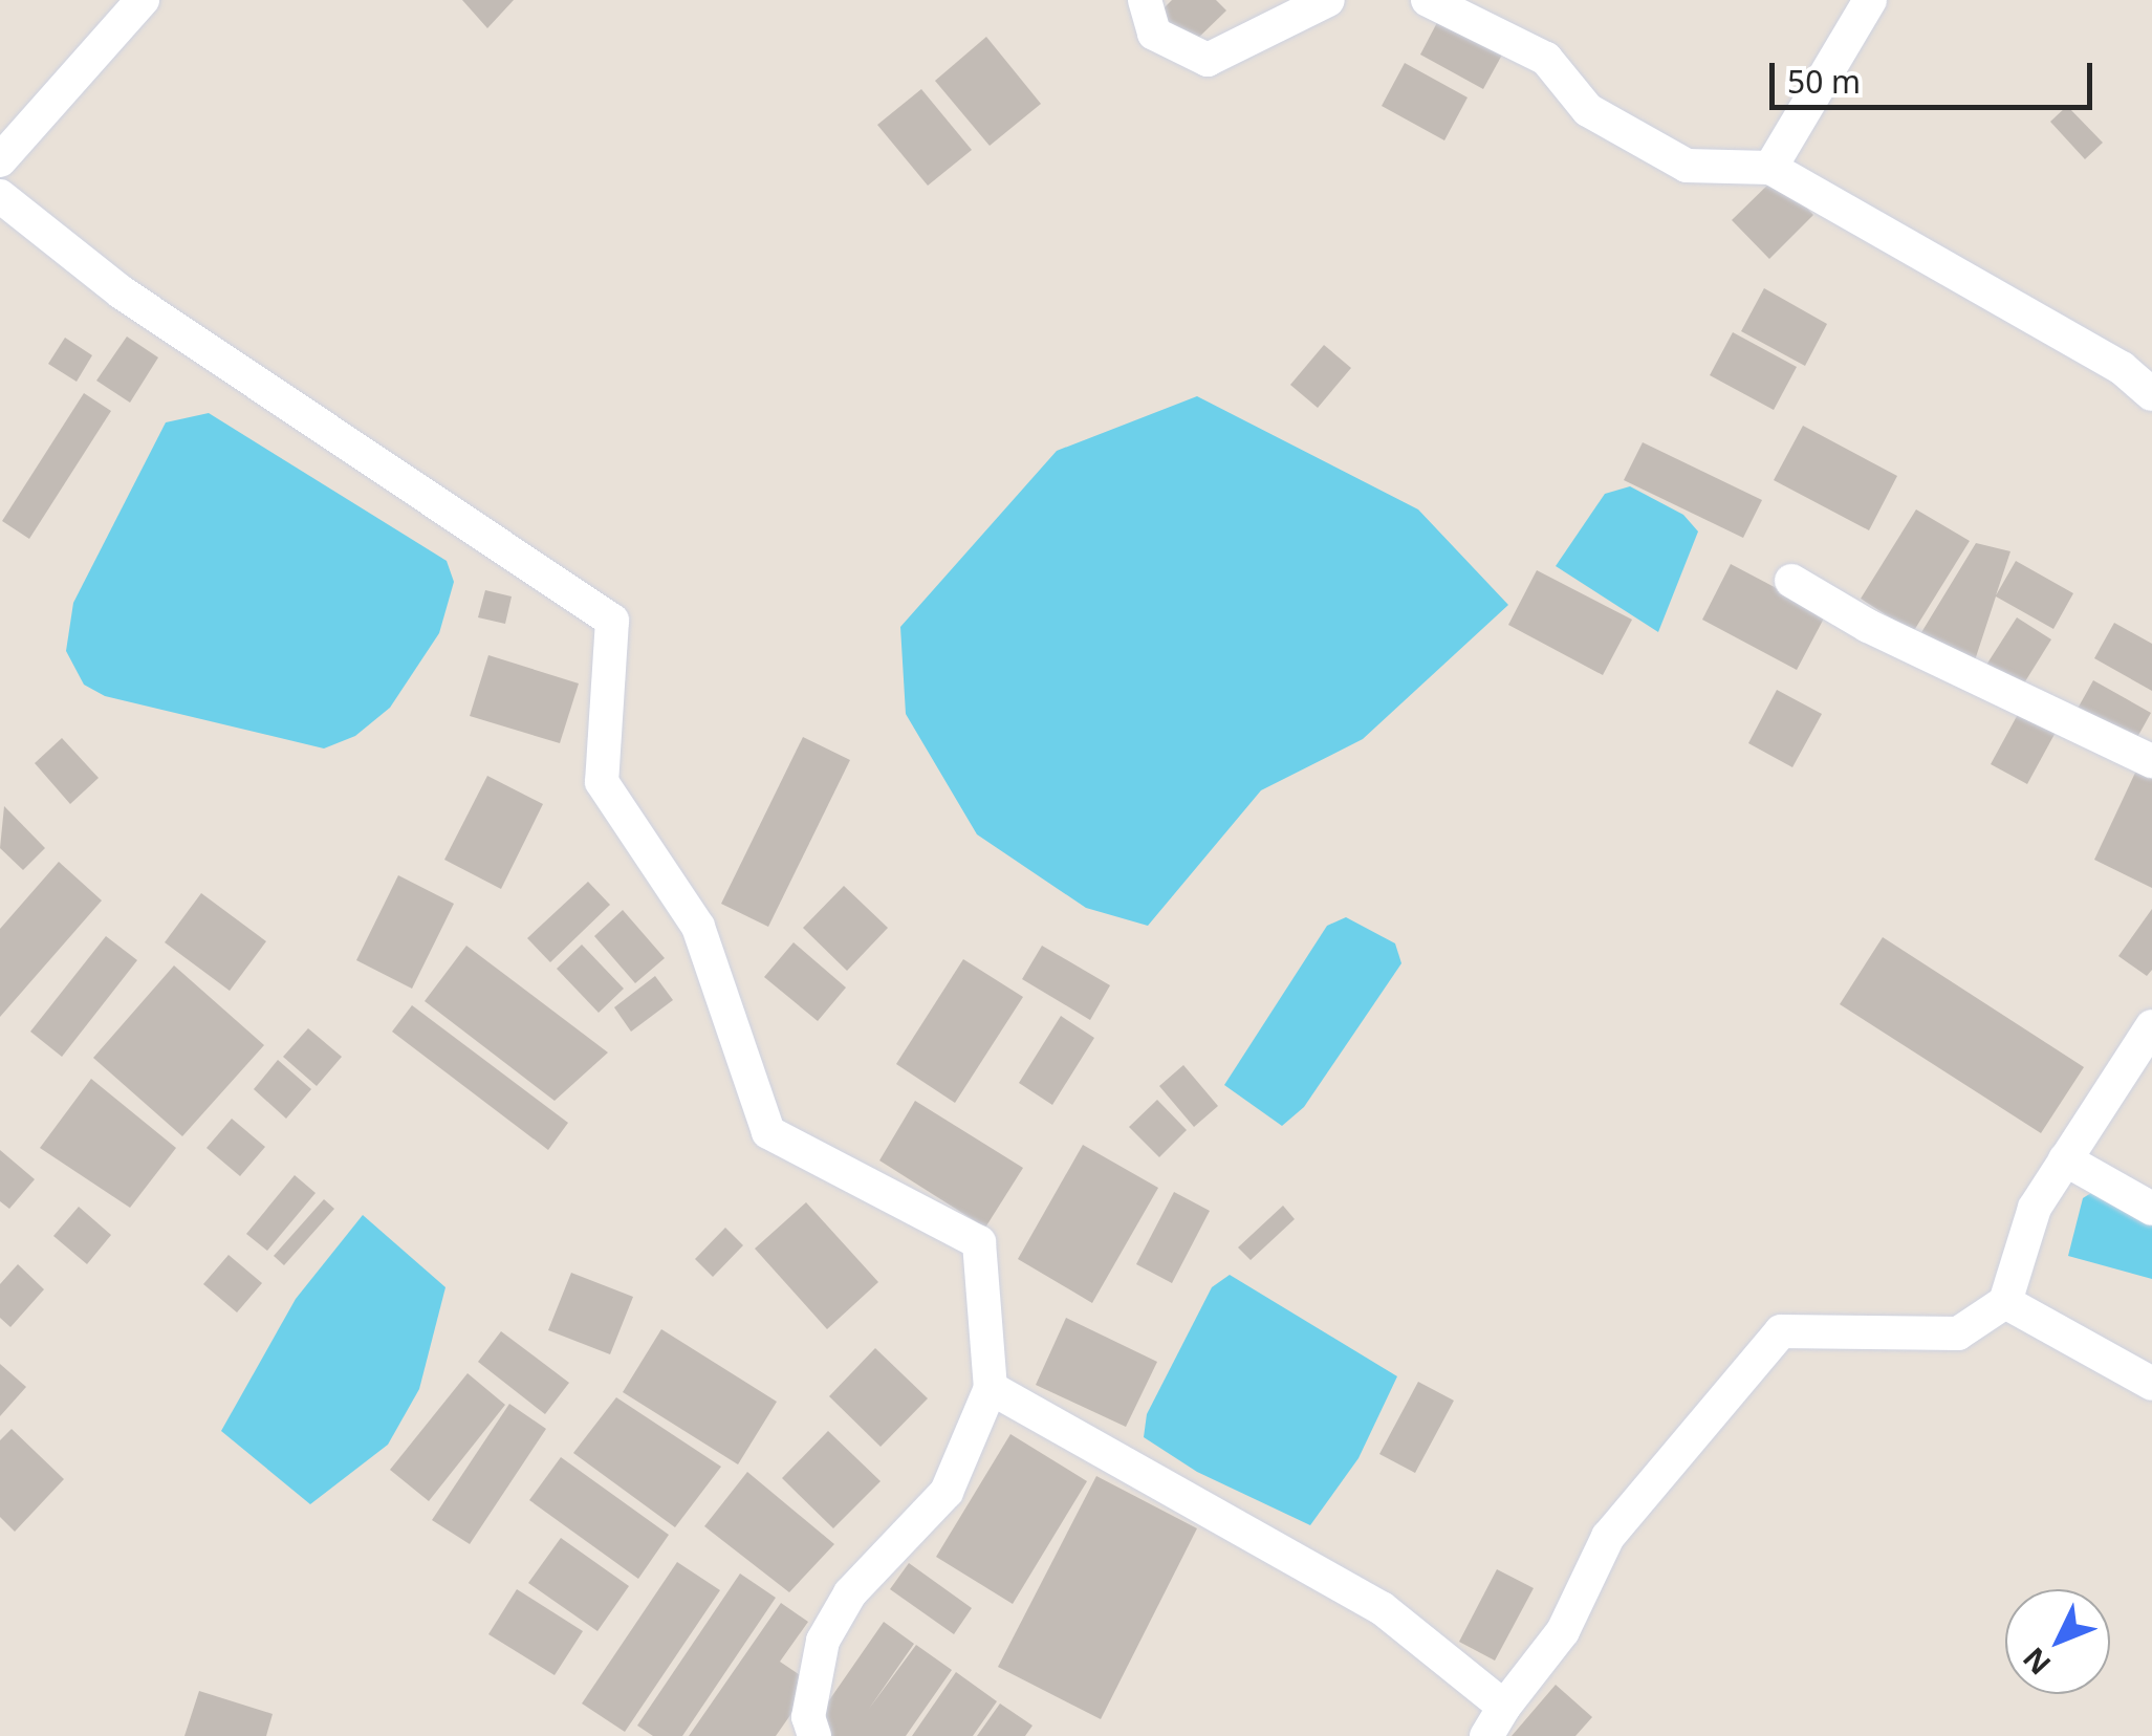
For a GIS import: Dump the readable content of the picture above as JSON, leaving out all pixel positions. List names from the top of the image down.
{
  "scale_bar": "50 m",
  "north": "bottom left"
}
